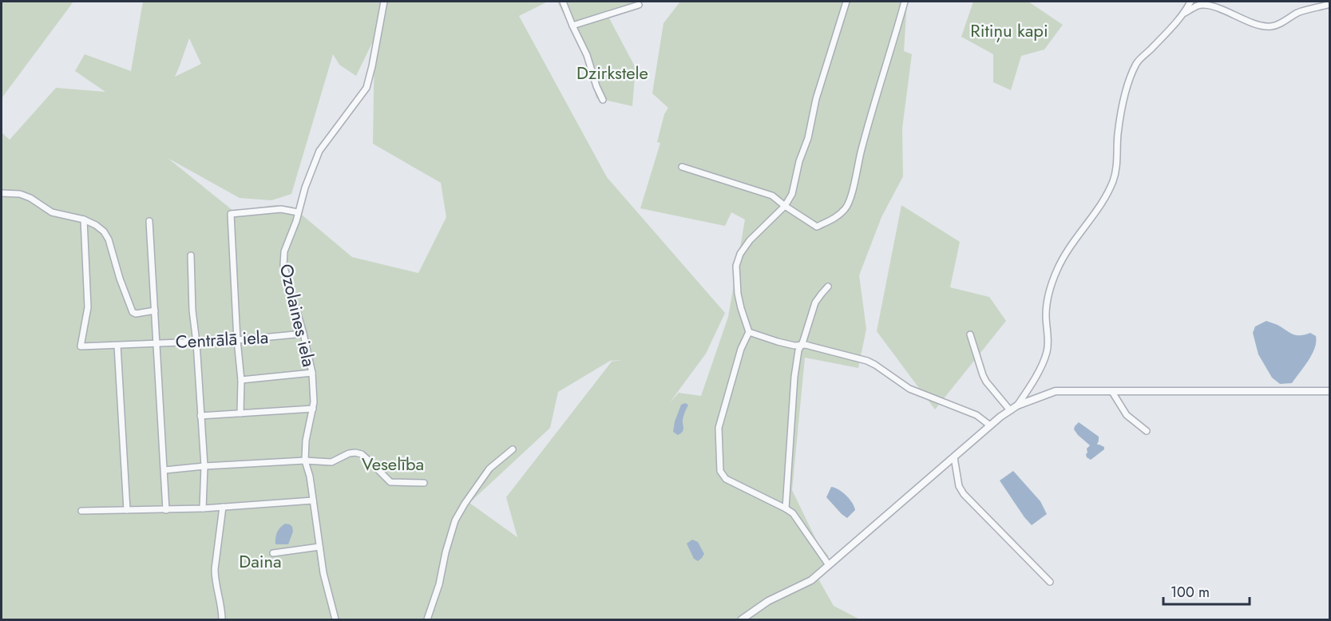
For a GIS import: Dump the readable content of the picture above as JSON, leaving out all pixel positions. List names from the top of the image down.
{
  "streets": {
    "street": ["Ozolaines iela", "Centrālā iela"]
  },
  "crossings": [
    ["Ozolaines iela", "Centrālā iela"]
  ],
  "parks": [
    "Ritiņu kapi",
    "Dzirkstele",
    "Veselība",
    "Daina"
  ],
  "scale_bar": "100 m"
}
